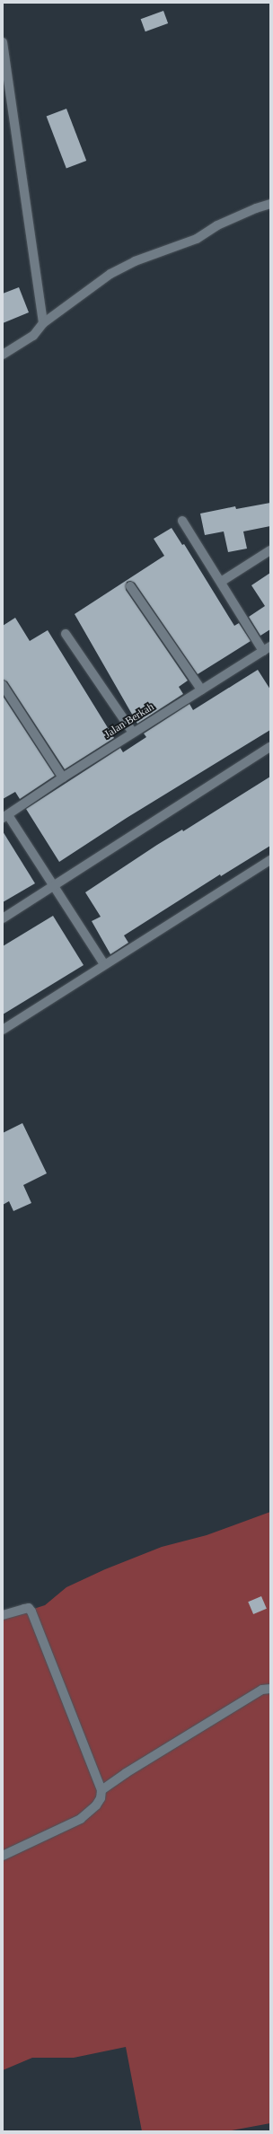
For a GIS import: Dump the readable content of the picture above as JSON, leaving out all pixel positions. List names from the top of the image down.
{
  "streets": {
    "street": ["Jalan Berkah"]
  }
}
